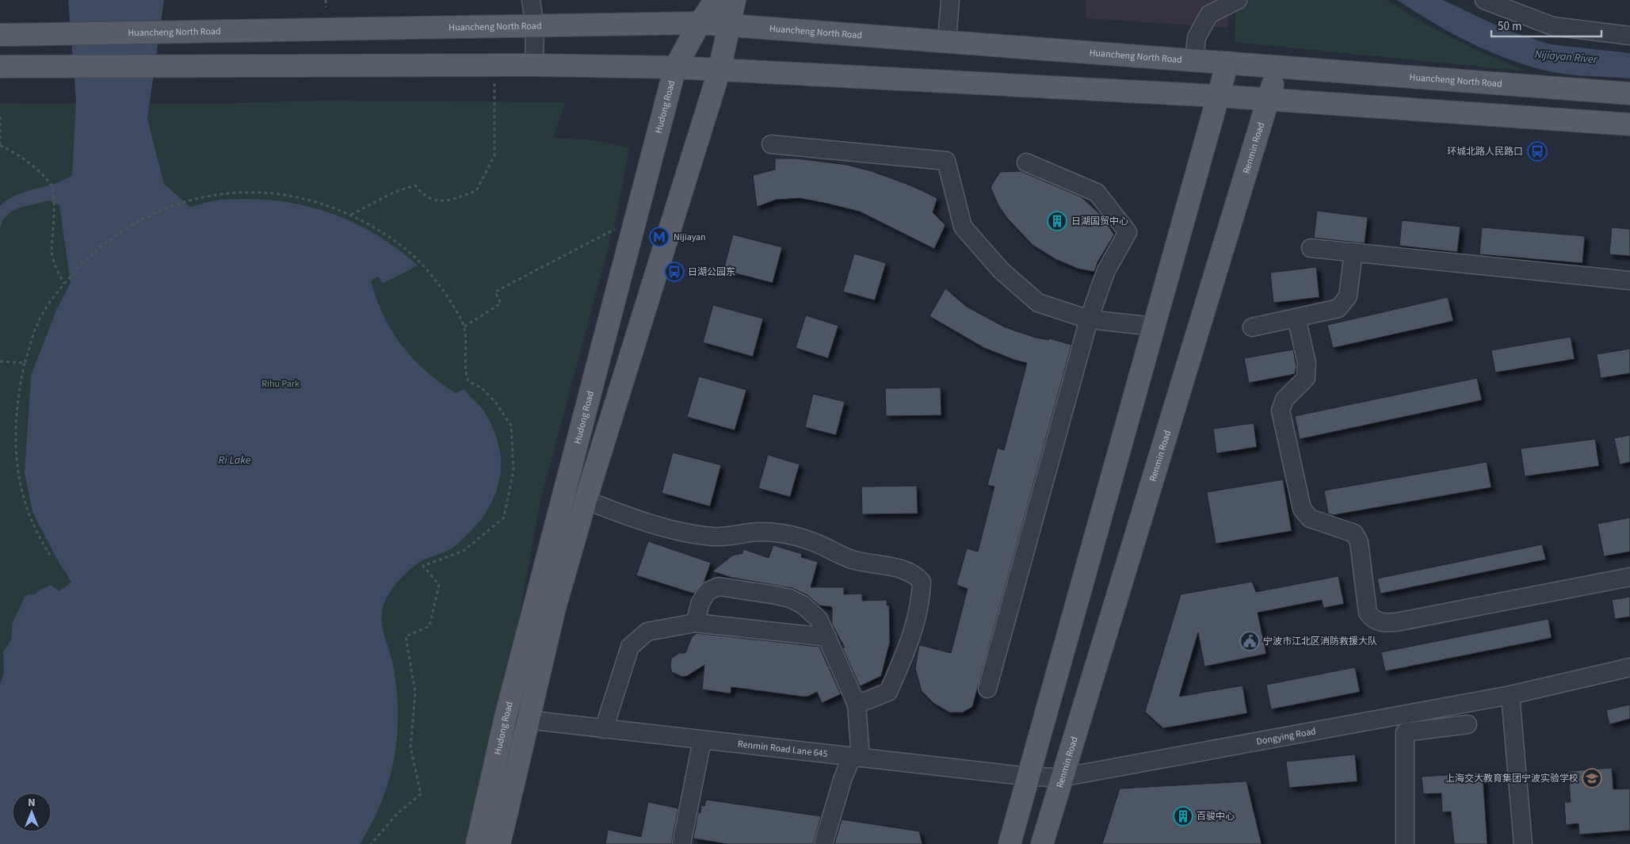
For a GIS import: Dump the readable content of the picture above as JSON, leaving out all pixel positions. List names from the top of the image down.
{
  "streets": {
    "main road": ["Huancheng North Road", "Hudong Road", "Renmin Road"],
    "street": ["Dongying Road", "Renmin Road Lane 645"]
  },
  "crossings": [
    ["Huancheng North Road", "Hudong Road"],
    ["Huancheng North Road", "Renmin Road"],
    ["Hudong Road", "Renmin Road Lane 645"],
    ["Renmin Road", "Dongying Road"],
    ["Renmin Road", "Renmin Road Lane 645"],
    ["Dongying Road", "Renmin Road Lane 645"]
  ],
  "water": ["Nijiayan River", "Ri Lake"],
  "parks": ["Rihu Park"],
  "places": {
    "bus stop": ["环城北路人民路口", "日湖公园东"],
    "building": ["日湖国贸中心", "百骏中心"],
    "metro station": ["Nijiayan"],
    "public building": ["宁波市江北区消防救援大队"],
    "school or university": ["上海交大教育集团宁波实验学校"]
  },
  "scale_bar": "50 m",
  "north": "top"
}
